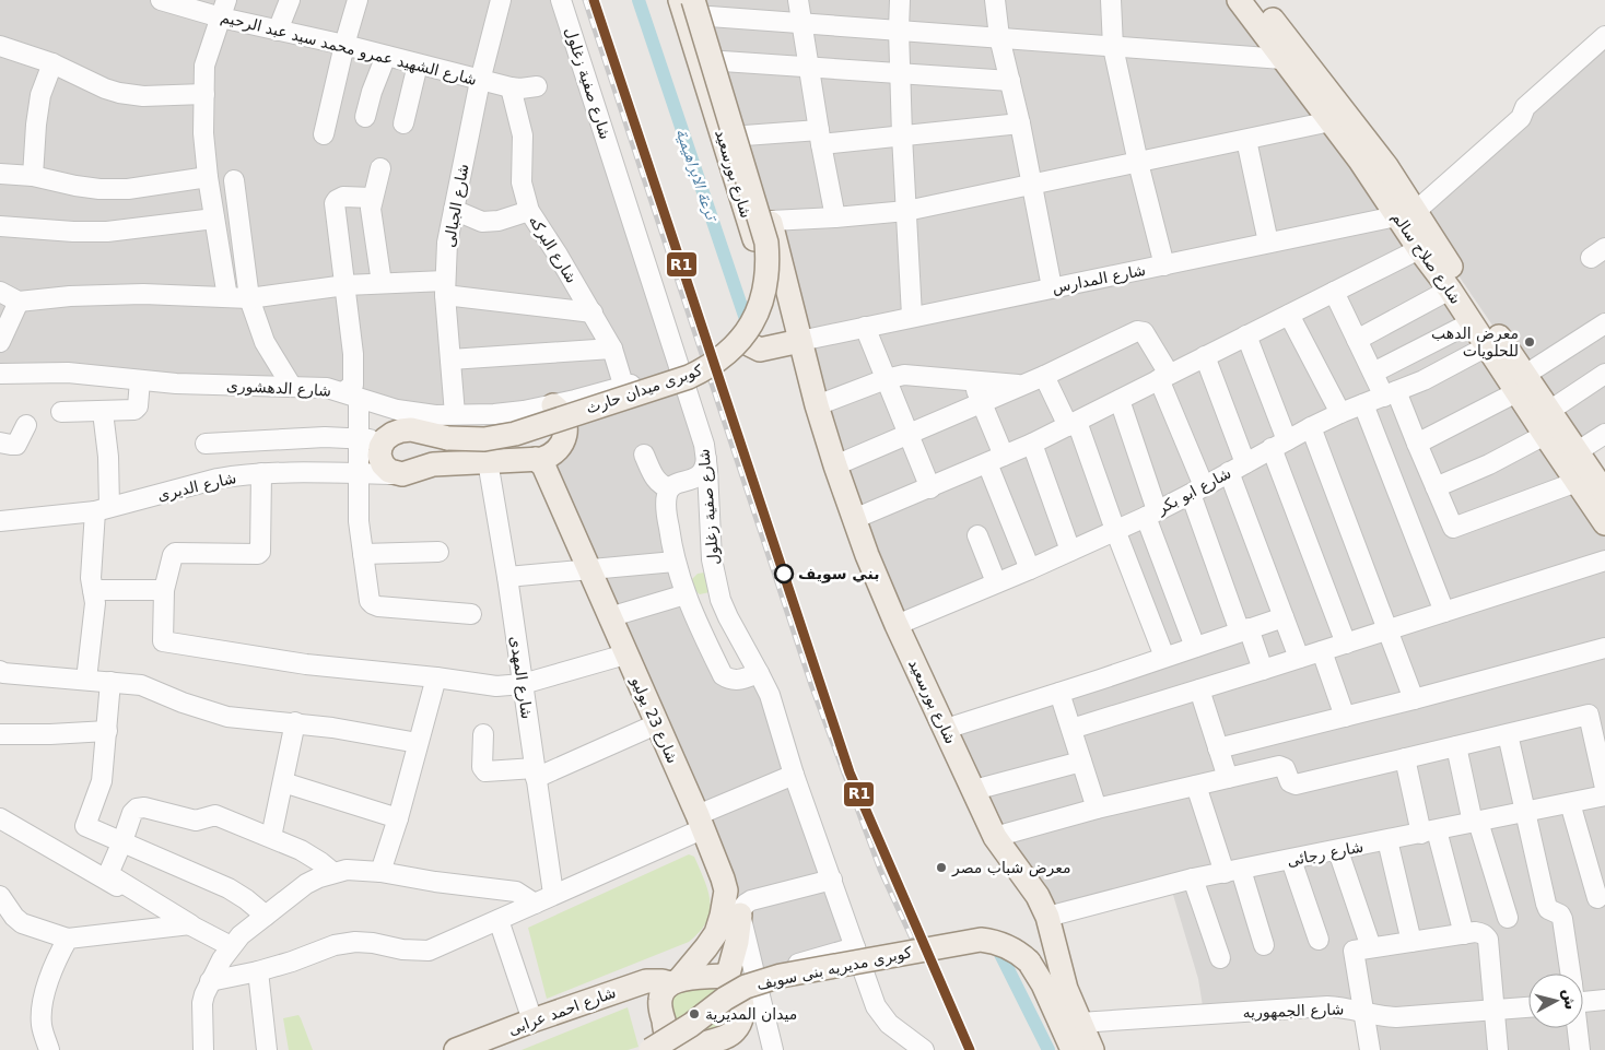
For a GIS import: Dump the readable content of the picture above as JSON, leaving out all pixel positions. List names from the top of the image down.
{
  "streets": {
    "main road": [
      "شارع بورسعيد",
      "شارع صلاح سالم",
      "كوبرى ميدان حارث",
      "شارع الديرى",
      "شارع 23 يوليو",
      "كوبرى مديريه بنى سويف",
      "شارع احمد عرابى"
    ],
    "street": [
      "شارع الشهيد عمرو محمد سيد عبد الرحيم",
      "شارع صفية زغلول",
      "شارع الجبالى",
      "شارع البركه",
      "شارع المدارس",
      "شارع الدهشورى",
      "شارع ابو بكر",
      "شارع المهدى",
      "شارع رجائى",
      "شارع الجمهوريه"
    ]
  },
  "crossings": [
    ["شارع الشهيد عمرو محمد سيد عبد الرحيم", "شارع الجبالى"],
    ["شارع الشهيد عمرو محمد سيد عبد الرحيم", "شارع البركه"],
    ["شارع بورسعيد", "شارع المدارس"],
    ["شارع بورسعيد", "كوبرى ميدان حارث"],
    ["شارع بورسعيد", "شارع ابو بكر"],
    ["شارع بورسعيد", "شارع رجائى"],
    ["شارع بورسعيد", "شارع الجمهوريه"],
    ["شارع الجبالى", "شارع الدهشورى"],
    ["شارع صلاح سالم", "شارع المدارس"],
    ["شارع صلاح سالم", "شارع ابو بكر"],
    ["شارع الدهشورى", "كوبرى ميدان حارث"],
    ["شارع الديرى", "شارع المهدى"],
    ["شارع الديرى", "شارع 23 يوليو"],
    ["شارع 23 يوليو", "شارع احمد عرابى"]
  ],
  "water": ["ترعة الابراهيمية"],
  "places": [
    "معرض الدهب للحلويات",
    "بني سويف",
    "معرض شباب مصر",
    "ميدان المديرية"
  ],
  "lines": ["transit line R1"],
  "north": "right"
}
